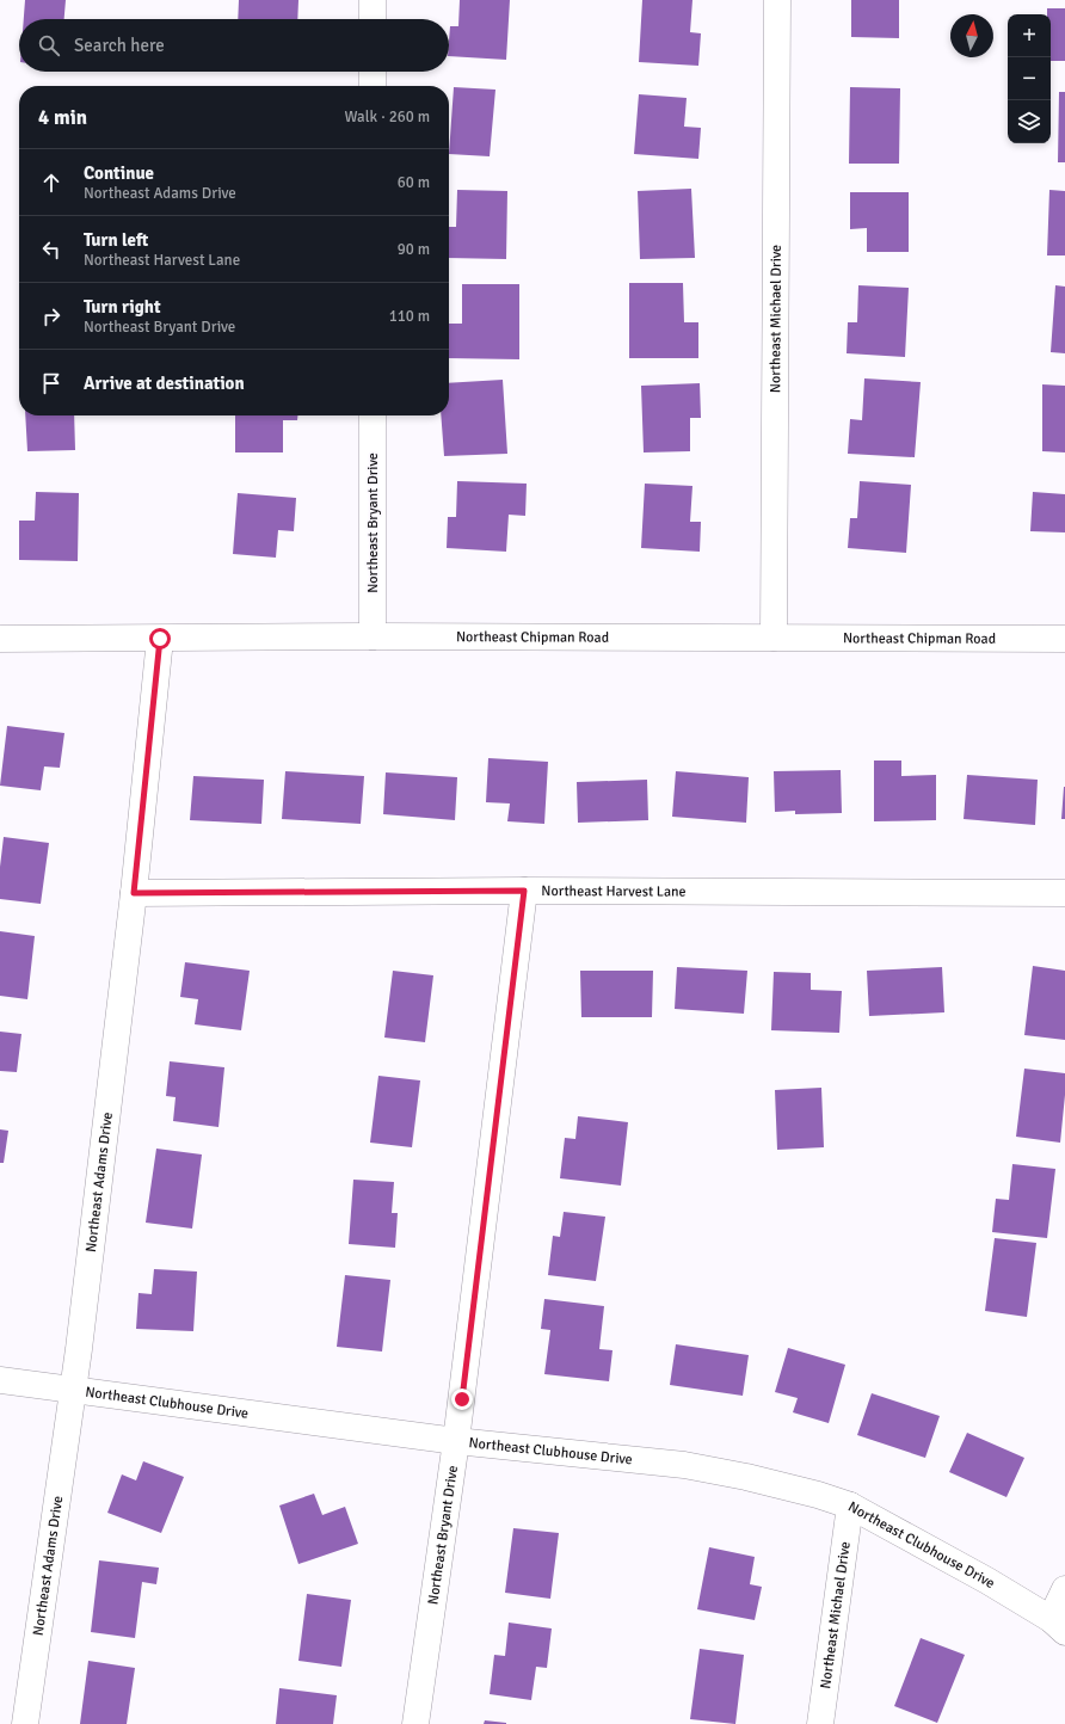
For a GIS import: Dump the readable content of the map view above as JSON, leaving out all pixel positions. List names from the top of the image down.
{
  "streets": {
    "street": [
      "Northeast Michael Drive",
      "Northeast Bryant Drive",
      "Northeast Chipman Road",
      "Northeast Harvest Lane",
      "Northeast Adams Drive",
      "Northeast Clubhouse Drive"
    ]
  },
  "crossings": [
    ["Northeast Michael Drive", "Northeast Chipman Road"],
    ["Northeast Michael Drive", "Northeast Clubhouse Drive"],
    ["Northeast Bryant Drive", "Northeast Chipman Road"],
    ["Northeast Bryant Drive", "Northeast Harvest Lane"],
    ["Northeast Bryant Drive", "Northeast Clubhouse Drive"],
    ["Northeast Chipman Road", "Northeast Adams Drive"],
    ["Northeast Harvest Lane", "Northeast Adams Drive"],
    ["Northeast Adams Drive", "Northeast Clubhouse Drive"]
  ],
  "north": "top",
  "page": {
    "map_buttons": ["+", "−"],
    "search": "Search here",
    "heading": ["4 min", "Walk · 260 m"],
    "list": [
      ["Continue", "Northeast Adams Drive", "60 m"],
      ["Turn left", "Northeast Harvest Lane", "90 m"],
      ["Turn right", "Northeast Bryant Drive", "110 m"],
      "Arrive at destination"
    ]
  }
}
